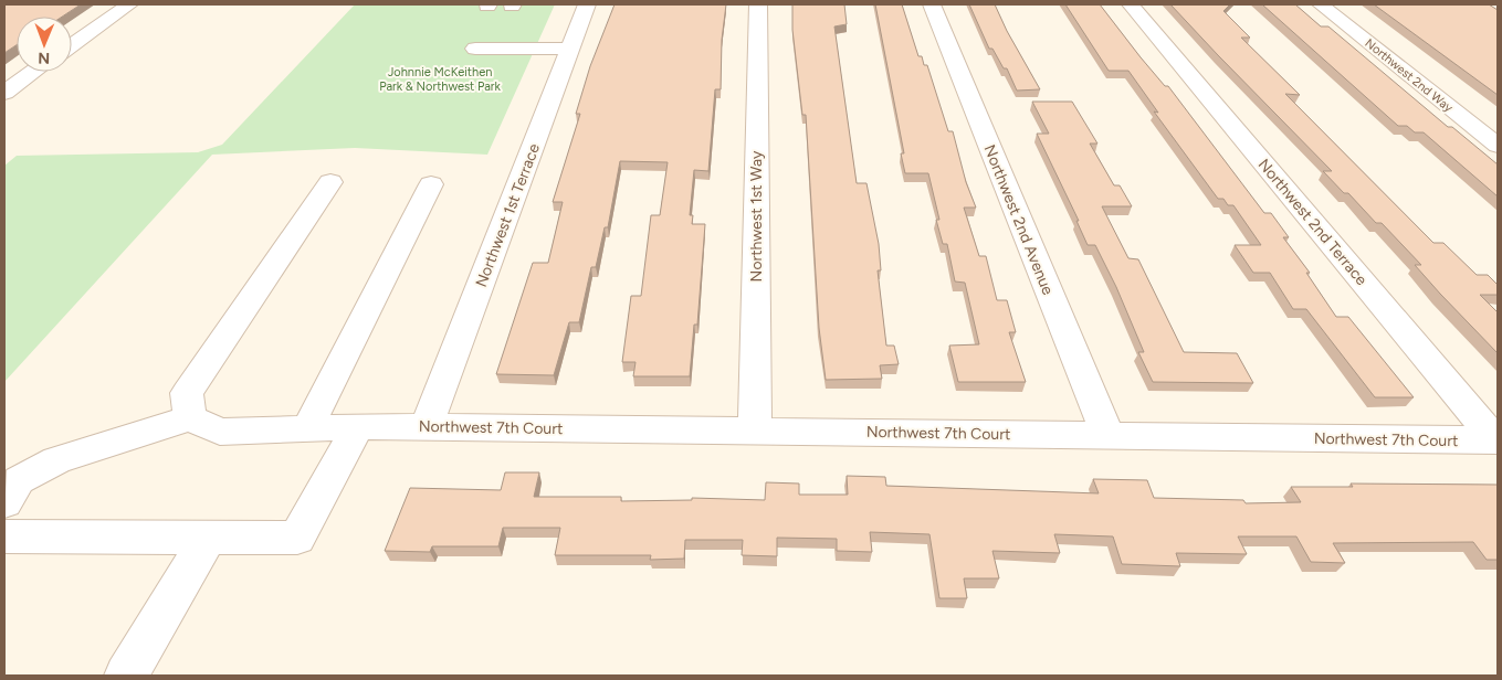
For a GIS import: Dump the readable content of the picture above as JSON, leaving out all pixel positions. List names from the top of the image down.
{
  "streets": {
    "street": [
      "Northwest 2nd Way",
      "Northwest 1st Terrace",
      "Northwest 1st Way",
      "Northwest 2nd Avenue",
      "Northwest 2nd Terrace",
      "Northwest 7th Court"
    ]
  },
  "crossings": [
    ["Northwest 1st Terrace", "Northwest 7th Court"],
    ["Northwest 1st Way", "Northwest 7th Court"],
    ["Northwest 2nd Avenue", "Northwest 7th Court"],
    ["Northwest 2nd Terrace", "Northwest 7th Court"]
  ],
  "parks": ["Johnnie McKeithen Park & Northwest Park"],
  "north": "bottom"
}
